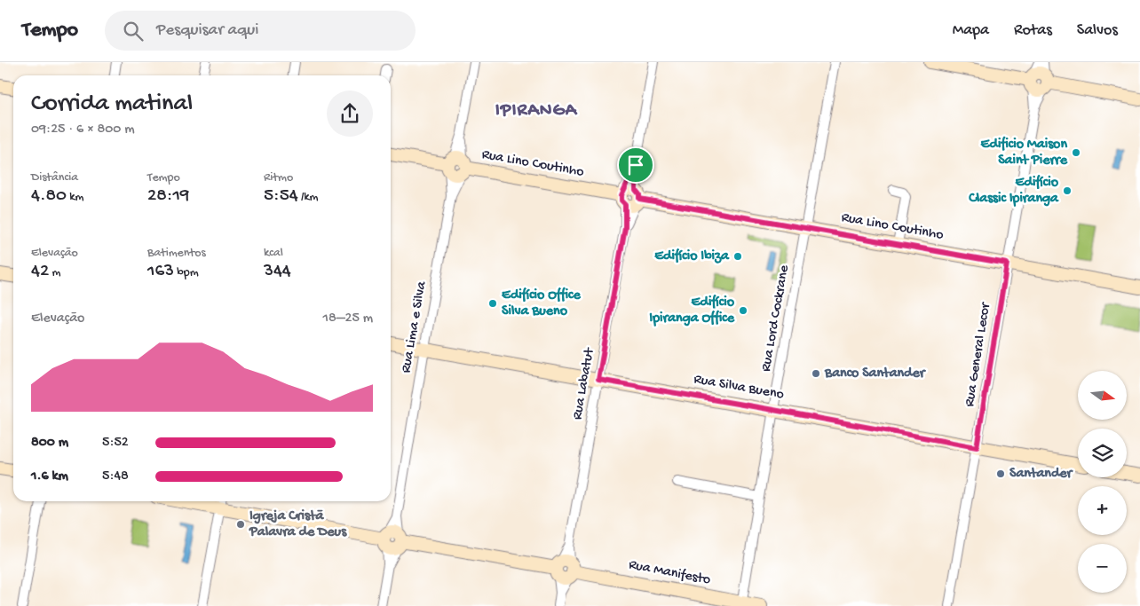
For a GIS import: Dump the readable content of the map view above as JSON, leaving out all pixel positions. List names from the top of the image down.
{
  "streets": {
    "main road": ["Rua Lino Coutinho", "Rua Silva Bueno", "Rua Manifesto"],
    "street": [
      "Rua Lord Cockrane",
      "Rua Lima e Silva",
      "Rua General Lecor",
      "Rua Labatut"
    ]
  },
  "crossings": [
    ["Rua Lino Coutinho", "Rua Lord Cockrane"],
    ["Rua Lino Coutinho", "Rua Lima e Silva"],
    ["Rua Lino Coutinho", "Rua General Lecor"],
    ["Rua Lino Coutinho", "Rua Labatut"],
    ["Rua Lord Cockrane", "Rua Silva Bueno"],
    ["Rua Lord Cockrane", "Rua Manifesto"],
    ["Rua Lima e Silva", "Rua Silva Bueno"],
    ["Rua Lima e Silva", "Rua Manifesto"],
    ["Rua General Lecor", "Rua Silva Bueno"],
    ["Rua Labatut", "Rua Silva Bueno"],
    ["Rua Labatut", "Rua Manifesto"]
  ],
  "districts": ["IPIRANGA"],
  "places": [
    "Edificio Maison Saint Pierre",
    "Edifício Classic Ipiranga",
    "Edifício Ibiza",
    "Edifício Office Silva Bueno",
    "Edifício Ipiranga Office",
    "Banco Santander",
    "Santander",
    "Igreja Cristã Palavra de Deus"
  ],
  "north": "right",
  "page": {
    "header": "Tempo",
    "search": "Pesquisar aqui",
    "nav": ["Mapa", "Rotas", "Salvos"],
    "heading": ["Corrida matinal", "09:25 · 6 × 800 m"],
    "stats": [
      ["Distância", "4.80 km"],
      ["Tempo", "28:19"],
      ["Ritmo", "5:54 /km"],
      ["Elevação", "42 m"],
      ["Batimentos", "163 bpm"],
      ["kcal", "344"]
    ],
    "chart": ["Elevação", "18–25 m"],
    "map_buttons": ["+", "−"],
    "list": [
      {
        "name": "800 m",
        "note": "5:52"
      },
      {
        "name": "1.6 km",
        "note": "5:48"
      }
    ]
  }
}
